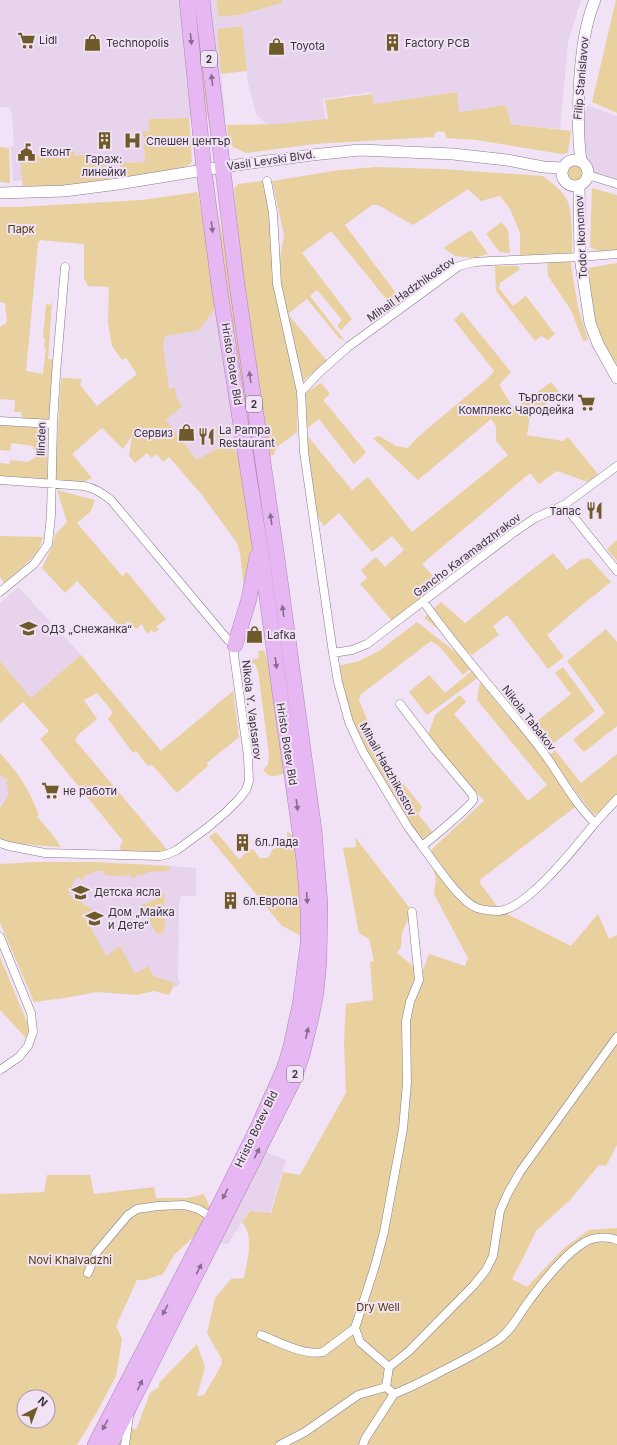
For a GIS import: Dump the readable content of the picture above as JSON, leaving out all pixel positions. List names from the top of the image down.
{
  "streets": {
    "highway": ["2", "Hristo Botev Bld"],
    "main road": ["Filip Stanislavov", "Vasil Levski Blvd.", "Todor Ikonomov"],
    "street": [
      "Mihail Hadzhikostov",
      "Ilinden",
      "Gancho Karamadzhrakov",
      "Nikola Y. Vaptsarov",
      "Nikola Tabakov"
    ]
  },
  "crossings": [
    ["Filip Stanislavov", "Vasil Levski Blvd."],
    ["Filip Stanislavov", "Todor Ikonomov"],
    ["Vasil Levski Blvd.", "Todor Ikonomov"],
    ["Vasil Levski Blvd.", "Hristo Botev Bld"],
    ["Todor Ikonomov", "Mihail Hadzhikostov"],
    ["Mihail Hadzhikostov", "Gancho Karamadzhrakov"],
    ["Mihail Hadzhikostov", "Nikola Tabakov"],
    ["Gancho Karamadzhrakov", "Nikola Tabakov"]
  ],
  "parks": ["Парк", "Novi Khalvadzhi", "Dry Well"],
  "places": {
    "supermarket": ["Lidl", "Търговски Комплекс Чародейка", "не работи"],
    "shop": [
      "Technopolis",
      "Toyota",
      "Сервиз",
      "Lafka"
    ],
    "building": [
      "Factory PCB",
      "Гараж: линейки",
      "бл.Лада",
      "бл.Европа"
    ],
    "hospital": ["Спешен център"],
    "public building": ["Еконт"],
    "restaurant": ["La Pampa Restaurant", "Тапас"],
    "school or university": ["ОДЗ „Снежанка“", "Детска ясла", "Дом „Майка и Дете“"]
  },
  "north": "top right"
}
